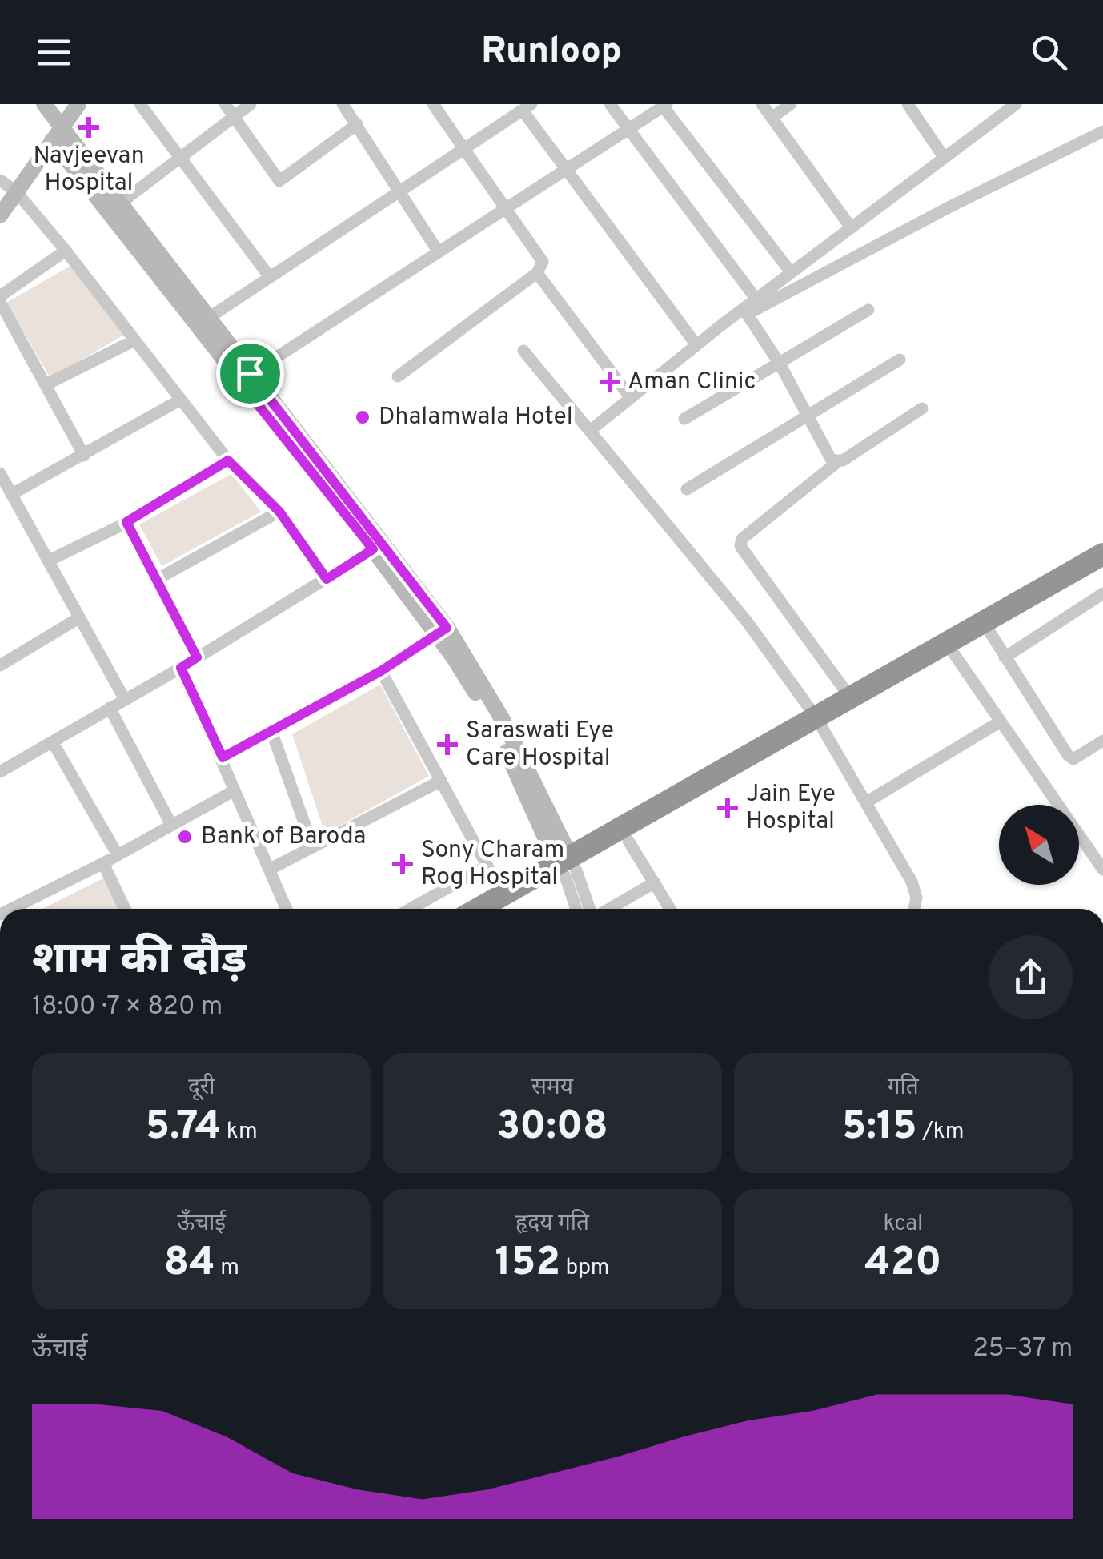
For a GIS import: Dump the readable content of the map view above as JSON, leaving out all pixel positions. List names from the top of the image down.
{
  "places": {
    "health": [
      "Navjeevan Hospital",
      "Aman Clinic",
      "Saraswati Eye Care Hospital",
      "Jain Eye Hospital",
      "Sony Charam Rog Hospital"
    ],
    "other": ["Dhalamwala Hotel", "Bank of Baroda"]
  },
  "north": "top left",
  "page": {
    "header": "Runloop",
    "heading": ["शाम की दौड़", "18:00 · 7 × 820 m"],
    "stats": [
      ["दूरी", "5.74 km"],
      ["समय", "30:08"],
      ["गति", "5:15 /km"],
      ["ऊँचाई", "84 m"],
      ["हृदय गति", "152 bpm"],
      ["kcal", "420"]
    ],
    "chart": ["ऊँचाई", "25–37 m"]
  }
}
